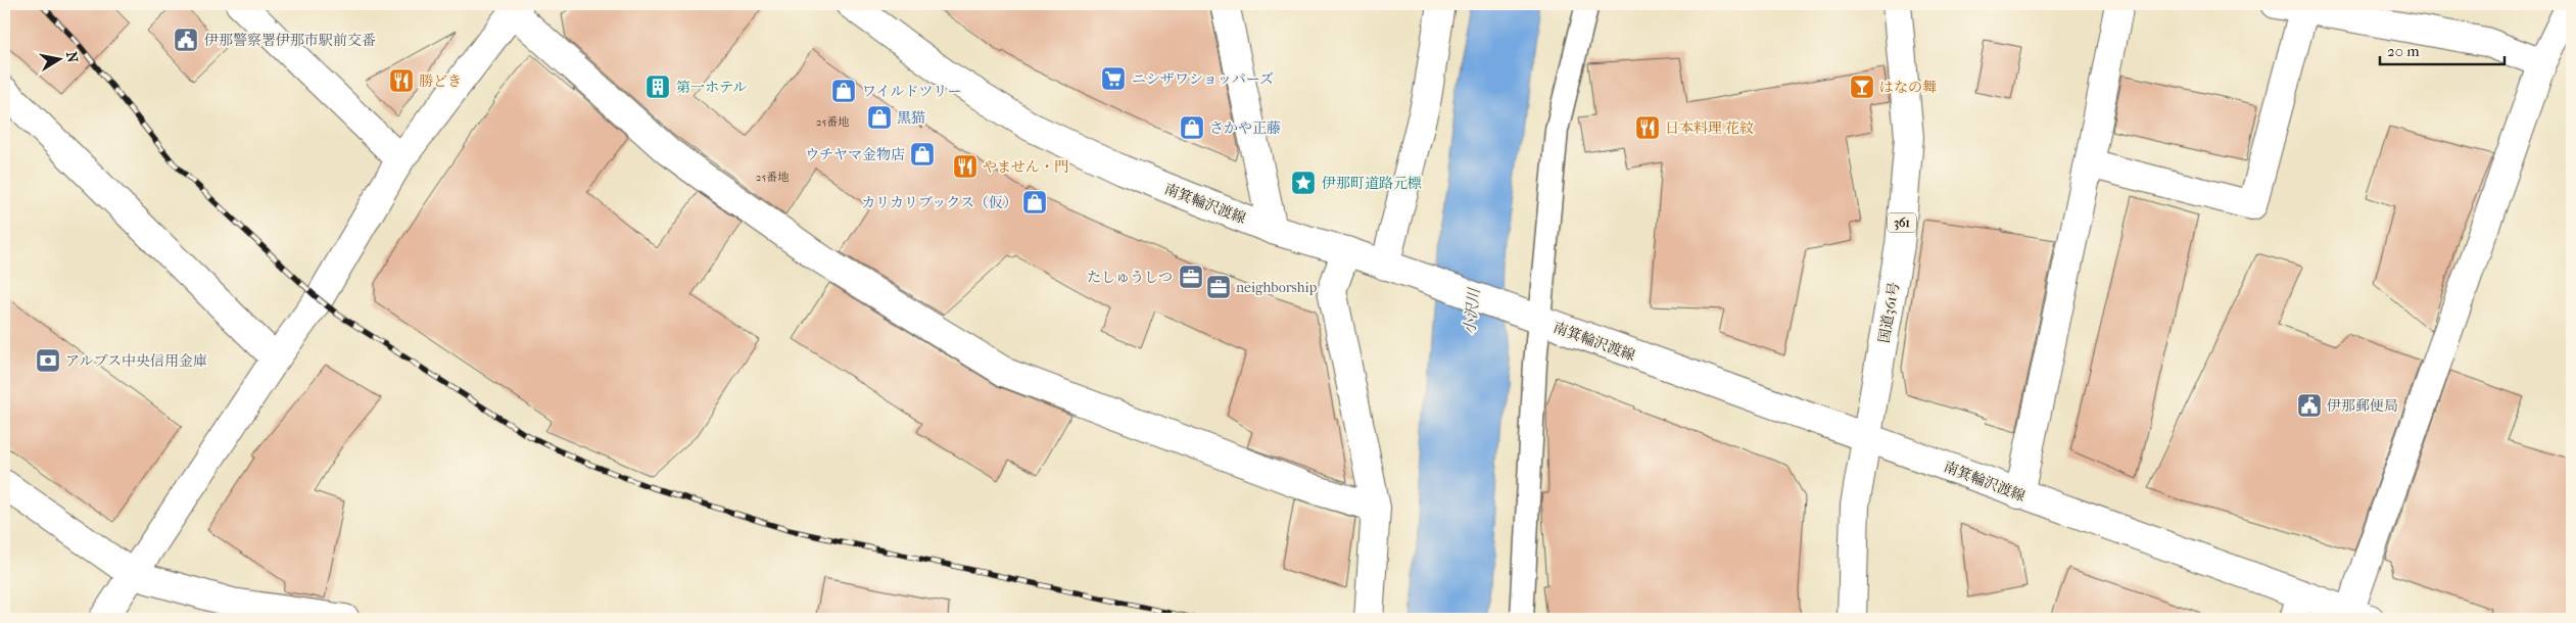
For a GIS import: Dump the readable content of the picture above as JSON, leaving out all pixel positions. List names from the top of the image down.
{
  "streets": {
    "main road": ["南箕輪沢渡線", "361", "国道361号"]
  },
  "crossings": [
    ["南箕輪沢渡線", "国道361号"]
  ],
  "water": ["小沢川"],
  "places": {
    "public building": ["伊那警察署伊那市駅前交番", "伊那郵便局"],
    "supermarket": ["ニシザワショッパーズ"],
    "restaurant": ["勝どき", "日本料理 花紋", "やません・門"],
    "building": ["第一ホテル"],
    "bar": ["はなの舞"],
    "shop": [
      "ワイルドツリー",
      "黒猫",
      "さかや正藤",
      "ウチヤマ金物店",
      "カリカリブックス（仮）"
    ],
    "place": ["伊那町道路元標"],
    "office": ["たしゅうしつ", "neighborship"],
    "bank": ["アルプス中央信用金庫"]
  },
  "house_numbers": ["25番地", "25番地"],
  "scale_bar": "20 m",
  "north": "right"
}
